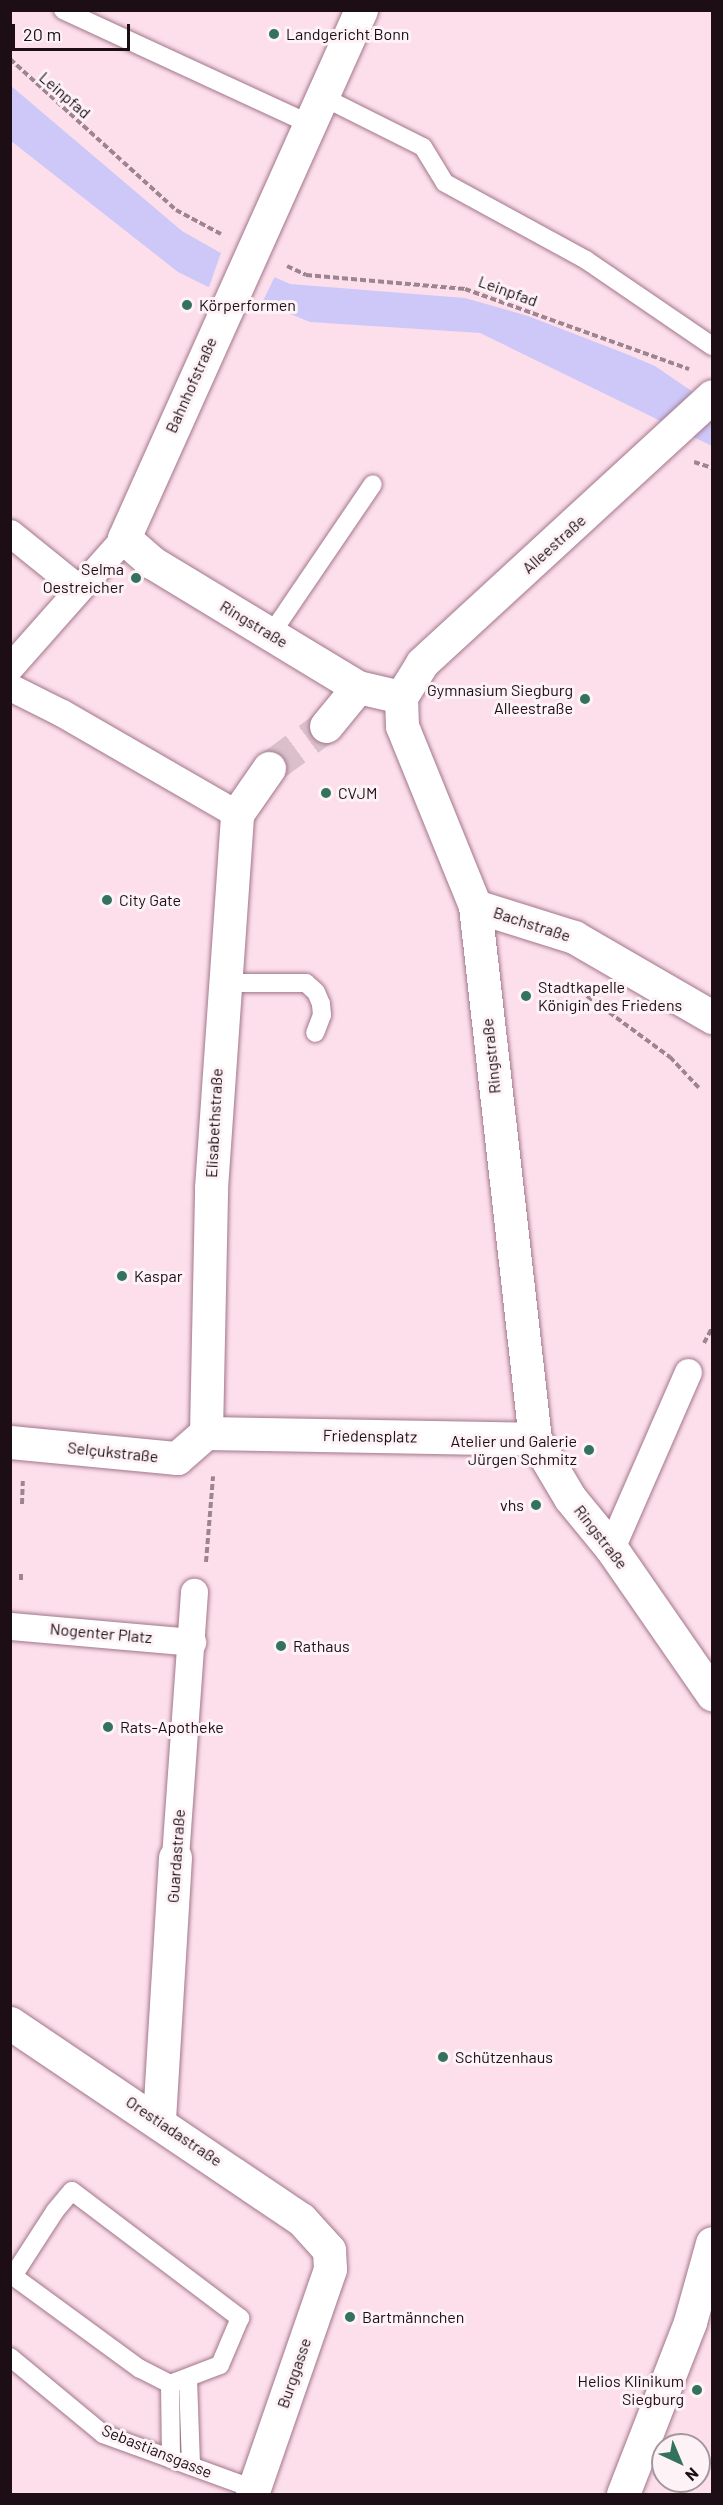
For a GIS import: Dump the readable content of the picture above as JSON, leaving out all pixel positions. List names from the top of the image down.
{
  "streets": {
    "street": [
      "Bahnhofstraße",
      "Alleestraße",
      "Ringstraße",
      "Bachstraße",
      "Elisabethstraße",
      "Friedensplatz",
      "Selçukstraße",
      "Nogenter Platz",
      "Guardastraße",
      "Orestiadastraße",
      "Burggasse"
    ],
    "lane": ["Sebastiansgasse"],
    "path": ["Leinpfad"]
  },
  "crossings": [
    ["Leinpfad", "Bahnhofstraße"],
    ["Bahnhofstraße", "Ringstraße"],
    ["Alleestraße", "Ringstraße"],
    ["Ringstraße", "Bachstraße"],
    ["Ringstraße", "Friedensplatz"],
    ["Elisabethstraße", "Friedensplatz"],
    ["Elisabethstraße", "Selçukstraße"],
    ["Friedensplatz", "Selçukstraße"],
    ["Nogenter Platz", "Guardastraße"],
    ["Guardastraße", "Orestiadastraße"],
    ["Orestiadastraße", "Burggasse"],
    ["Burggasse", "Sebastiansgasse"]
  ],
  "places": [
    "Landgericht Bonn",
    "Körperformen",
    "Selma Oestreicher",
    "Gymnasium Siegburg Alleestraße",
    "CVJM",
    "City Gate",
    "Stadtkapelle Königin des Friedens",
    "Kaspar",
    "Atelier und Galerie Jürgen Schmitz",
    "vhs",
    "Rathaus",
    "Rats-Apotheke",
    "Schützenhaus",
    "Bartmännchen",
    "Helios Klinikum Siegburg"
  ],
  "scale_bar": "20 m",
  "north": "bottom right"
}
